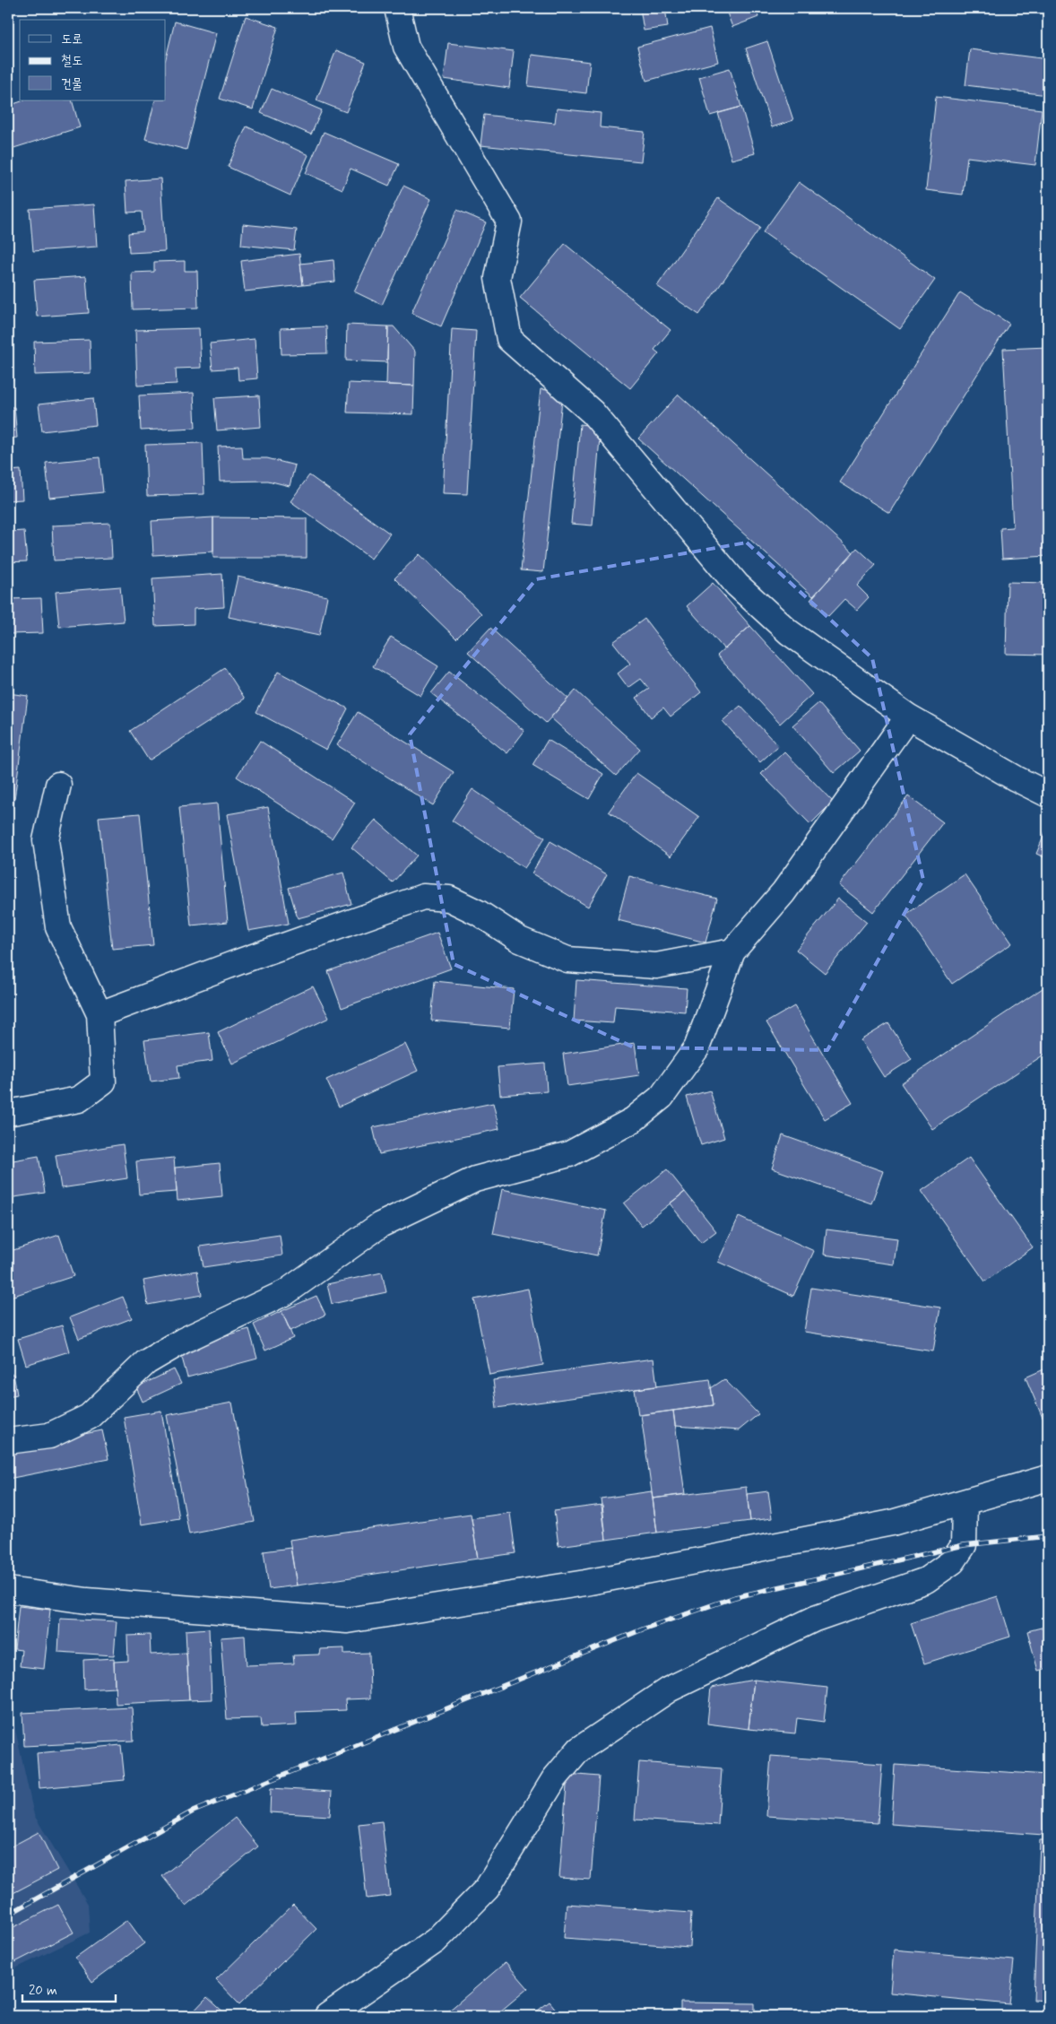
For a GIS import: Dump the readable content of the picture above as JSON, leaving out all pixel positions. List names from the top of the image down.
{
  "legend": ["도로", "철도", "건물"],
  "scale_bar": "20 m"
}
